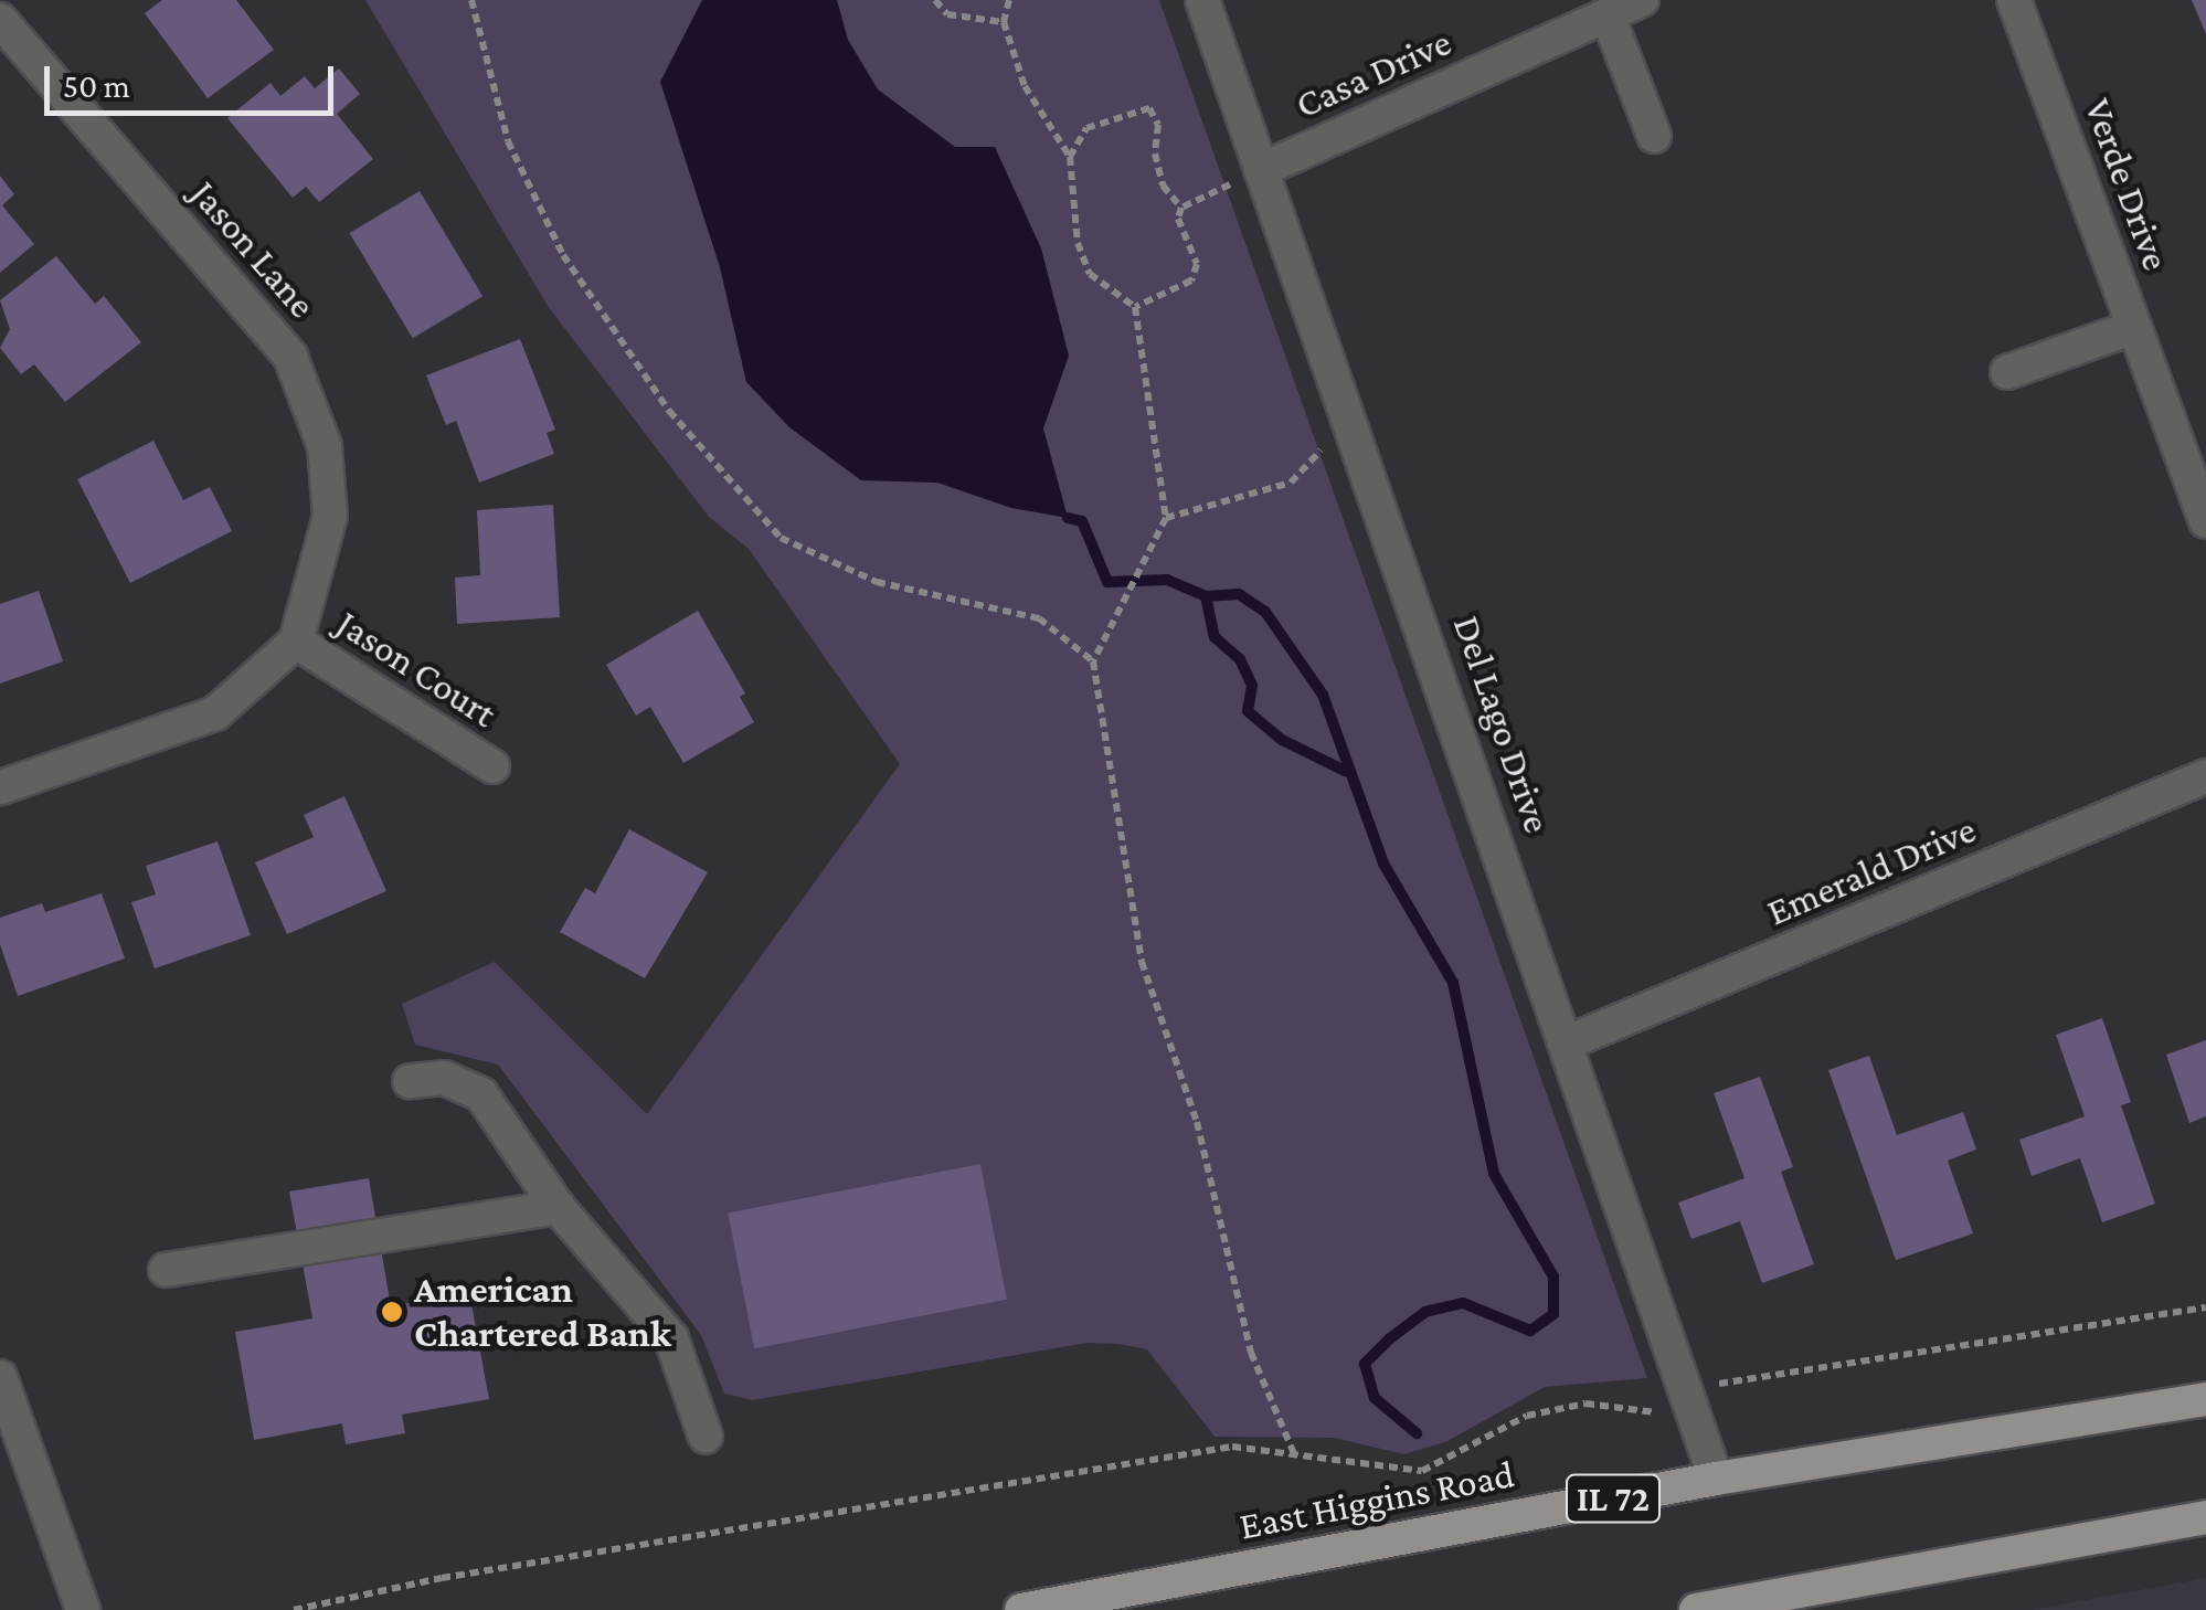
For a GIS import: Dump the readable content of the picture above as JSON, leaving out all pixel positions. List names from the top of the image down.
{
  "streets": {
    "main road": ["IL 72", "East Higgins Road"],
    "street": [
      "Casa Drive",
      "Verde Drive",
      "Jason Lane",
      "Jason Court",
      "Del Lago Drive",
      "Emerald Drive"
    ]
  },
  "crossings": [
    ["Casa Drive", "Del Lago Drive"],
    ["Jason Lane", "Jason Court"],
    ["Del Lago Drive", "Emerald Drive"],
    ["Del Lago Drive", "East Higgins Road"]
  ],
  "places": ["American Chartered Bank"],
  "scale_bar": "50 m"
}
